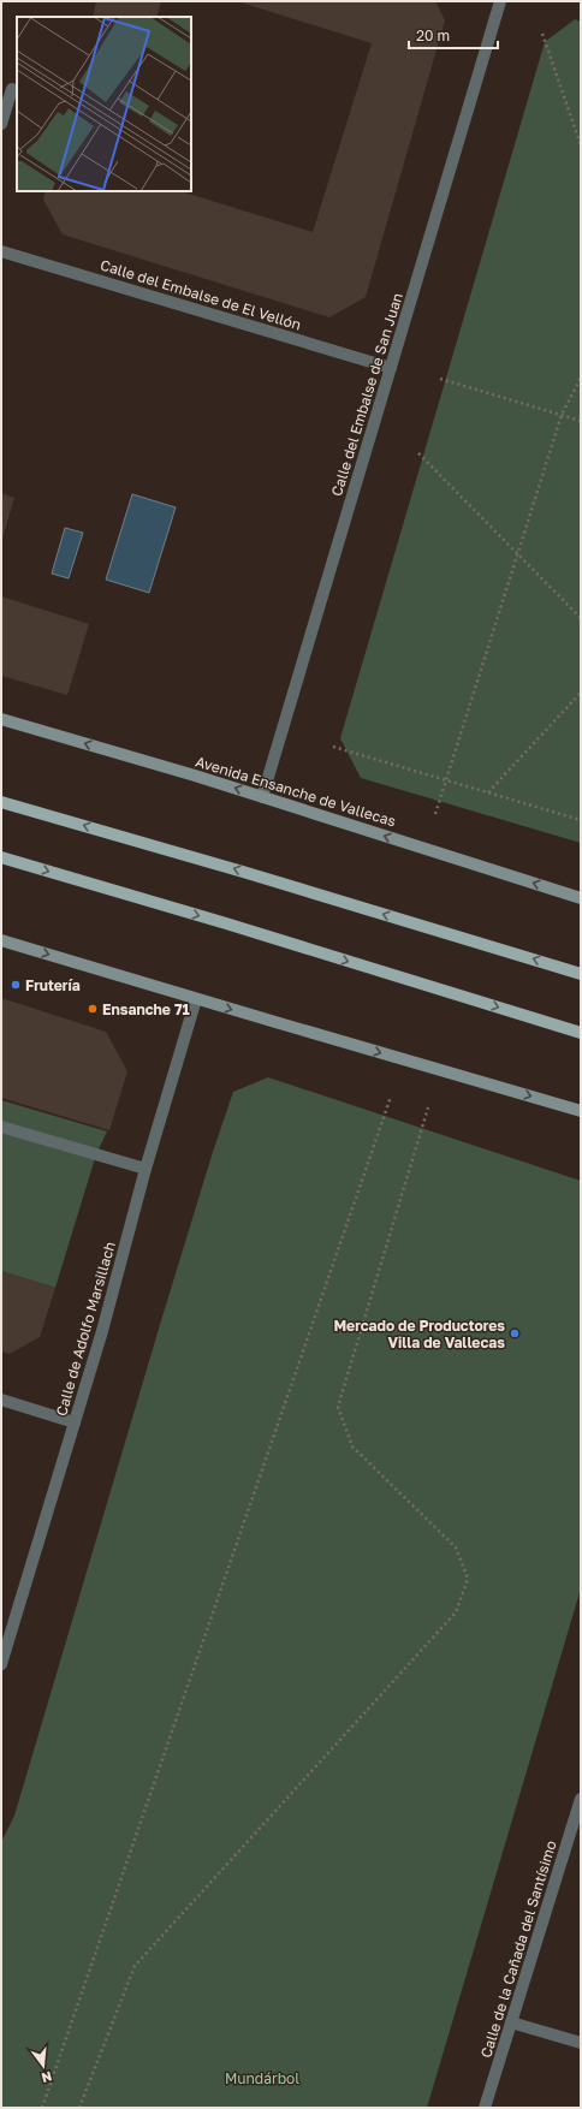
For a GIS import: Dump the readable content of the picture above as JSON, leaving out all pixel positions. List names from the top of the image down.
{
  "streets": {
    "street": [
      "Calle del Embalse de El Vellón",
      "Calle del Embalse de San Juan",
      "Avenida Ensanche de Vallecas",
      "Calle de Adolfo Marsillach",
      "Calle de la Cañada del Santísimo"
    ]
  },
  "crossings": [
    ["Calle del Embalse de El Vellón", "Calle del Embalse de San Juan"],
    ["Calle del Embalse de San Juan", "Avenida Ensanche de Vallecas"]
  ],
  "one_way": ["Avenida Ensanche de Vallecas"],
  "parks": ["Mundárbol"],
  "places": ["Frutería", "Ensanche 71", "Mercado de Productores Villa de Vallecas"],
  "scale_bar": "20 m",
  "north": "bottom"
}
